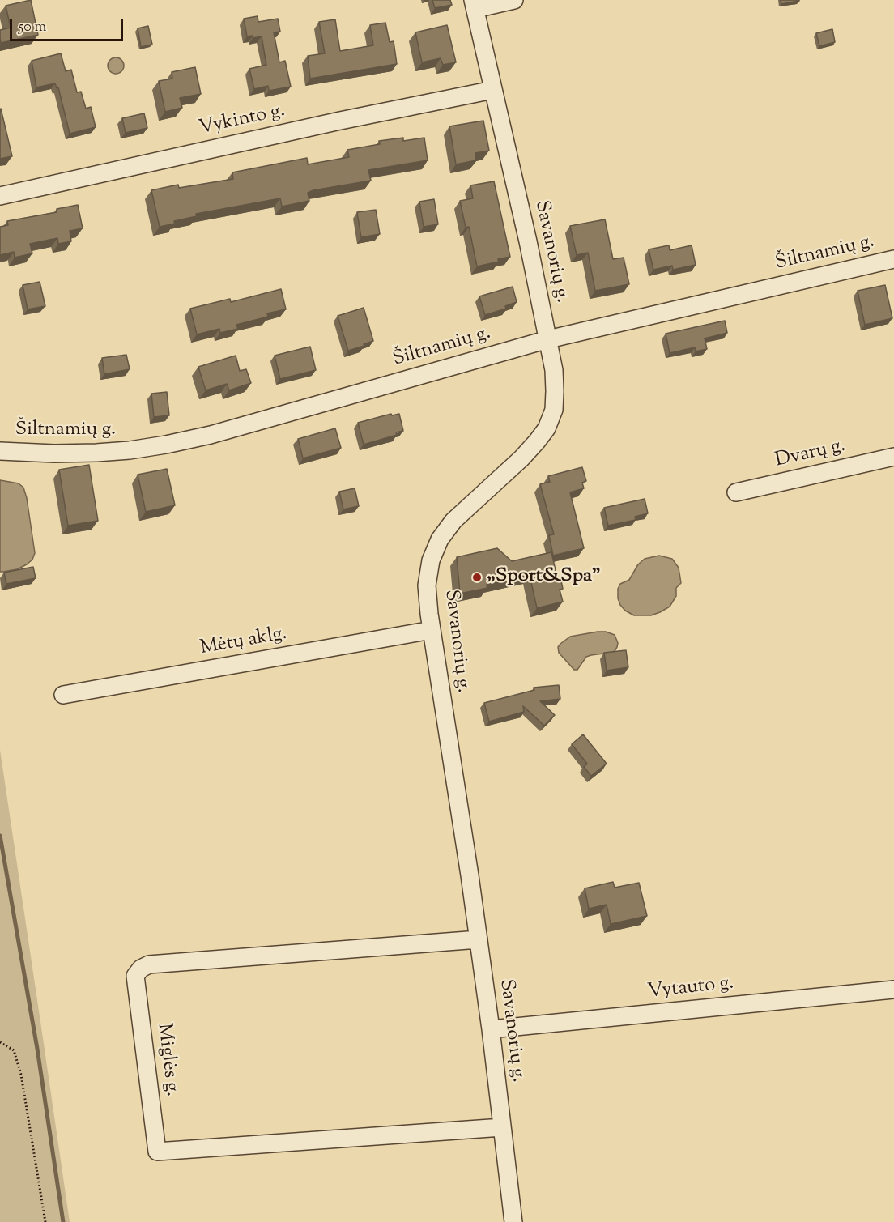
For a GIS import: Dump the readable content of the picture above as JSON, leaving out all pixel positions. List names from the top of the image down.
{
  "streets": {
    "street": [
      "Vykinto g.",
      "Savanorių g.",
      "Šiltnamių g.",
      "Dvarų g.",
      "Mėtų aklg.",
      "Vytauto g.",
      "Miglės g."
    ]
  },
  "crossings": [
    ["Vykinto g.", "Savanorių g."],
    ["Savanorių g.", "Šiltnamių g."],
    ["Savanorių g.", "Mėtų aklg."],
    ["Savanorių g.", "Vytauto g."],
    ["Savanorių g.", "Miglės g."]
  ],
  "places": ["„Sport&Spa”"],
  "scale_bar": "50 m"
}
